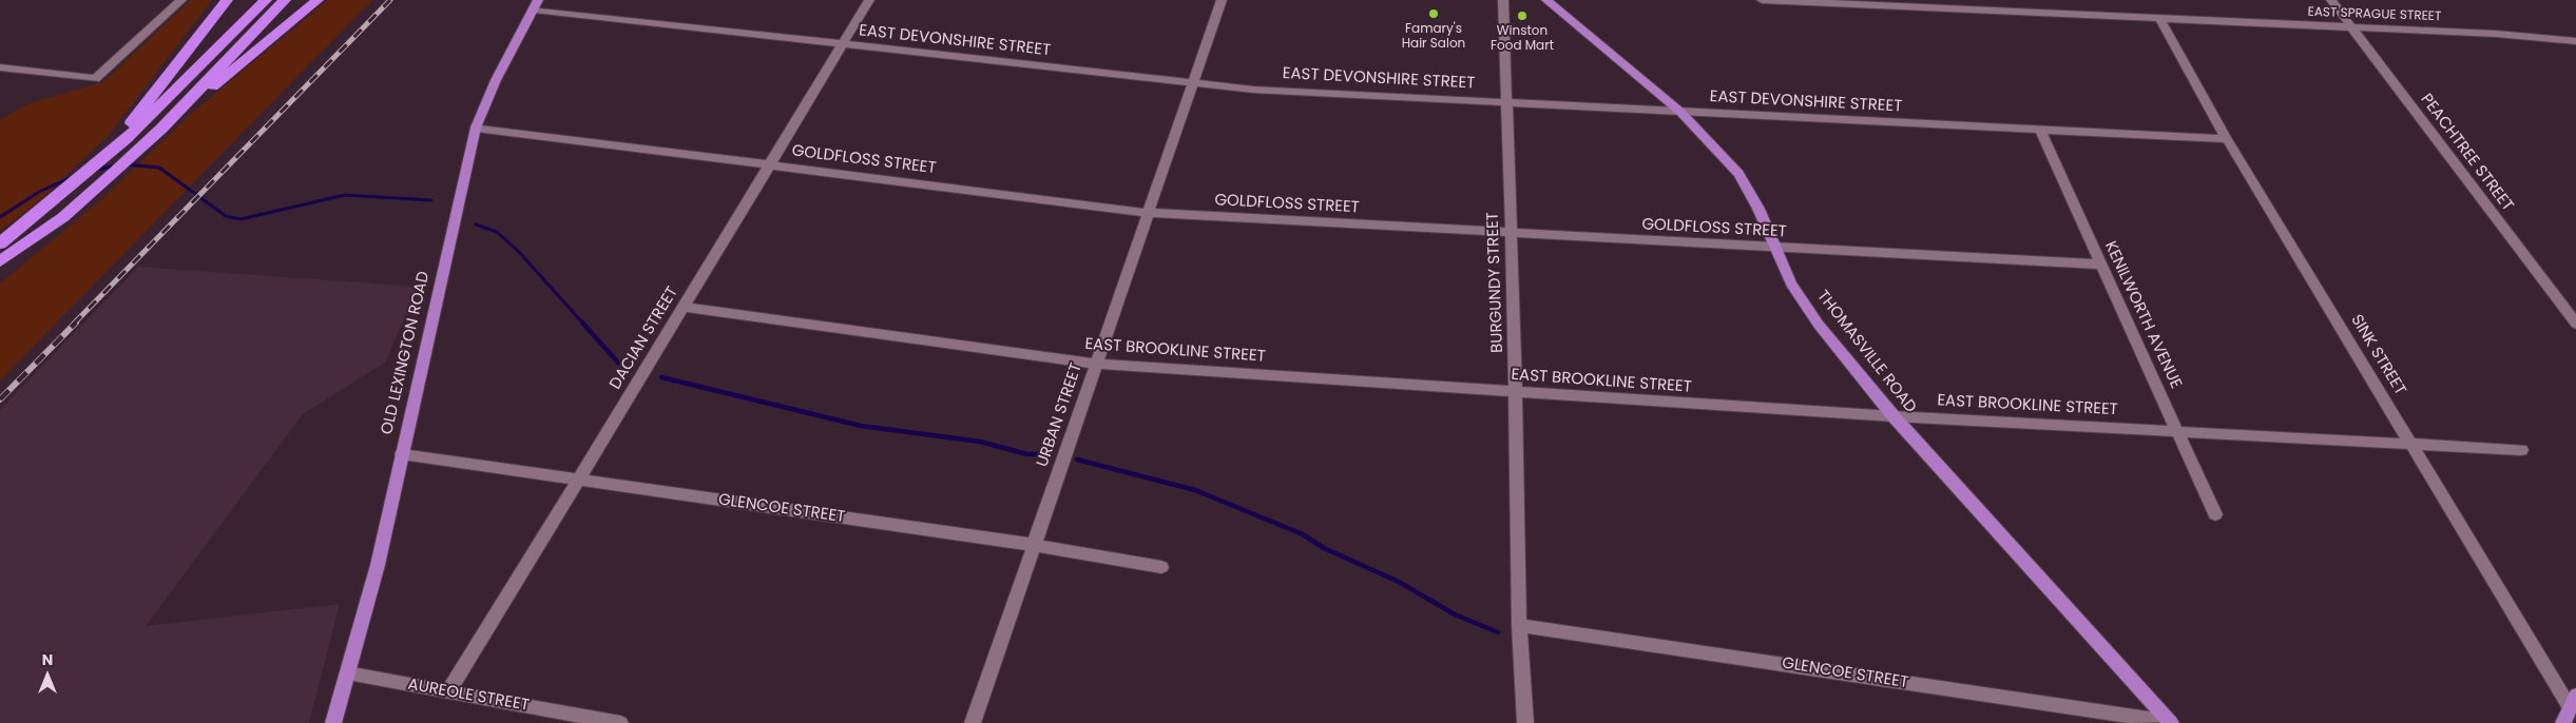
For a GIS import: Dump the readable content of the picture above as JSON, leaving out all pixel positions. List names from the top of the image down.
{
  "streets": {
    "main road": ["THOMASVILLE ROAD", "OLD LEXINGTON ROAD"],
    "street": [
      "EAST SPRAGUE STREET",
      "EAST DEVONSHIRE STREET",
      "PEACHTREE STREET",
      "GOLDFLOSS STREET",
      "BURGUNDY STREET",
      "KENILWORTH AVENUE",
      "DACIAN STREET",
      "EAST BROOKLINE STREET",
      "SINK STREET",
      "URBAN STREET",
      "GLENCOE STREET",
      "AUREOLE STREET"
    ]
  },
  "crossings": [
    ["EAST SPRAGUE STREET", "PEACHTREE STREET"],
    ["EAST SPRAGUE STREET", "SINK STREET"],
    ["EAST DEVONSHIRE STREET", "BURGUNDY STREET"],
    ["EAST DEVONSHIRE STREET", "KENILWORTH AVENUE"],
    ["EAST DEVONSHIRE STREET", "DACIAN STREET"],
    ["EAST DEVONSHIRE STREET", "THOMASVILLE ROAD"],
    ["EAST DEVONSHIRE STREET", "OLD LEXINGTON ROAD"],
    ["EAST DEVONSHIRE STREET", "SINK STREET"],
    ["EAST DEVONSHIRE STREET", "URBAN STREET"],
    ["GOLDFLOSS STREET", "BURGUNDY STREET"],
    ["GOLDFLOSS STREET", "KENILWORTH AVENUE"],
    ["GOLDFLOSS STREET", "DACIAN STREET"],
    ["GOLDFLOSS STREET", "THOMASVILLE ROAD"],
    ["GOLDFLOSS STREET", "OLD LEXINGTON ROAD"],
    ["GOLDFLOSS STREET", "URBAN STREET"],
    ["BURGUNDY STREET", "EAST BROOKLINE STREET"],
    ["BURGUNDY STREET", "GLENCOE STREET"],
    ["KENILWORTH AVENUE", "EAST BROOKLINE STREET"],
    ["DACIAN STREET", "EAST BROOKLINE STREET"],
    ["DACIAN STREET", "GLENCOE STREET"],
    ["DACIAN STREET", "AUREOLE STREET"],
    ["EAST BROOKLINE STREET", "THOMASVILLE ROAD"],
    ["EAST BROOKLINE STREET", "SINK STREET"],
    ["EAST BROOKLINE STREET", "URBAN STREET"],
    ["THOMASVILLE ROAD", "GLENCOE STREET"],
    ["OLD LEXINGTON ROAD", "GLENCOE STREET"],
    ["OLD LEXINGTON ROAD", "AUREOLE STREET"],
    ["URBAN STREET", "GLENCOE STREET"]
  ],
  "places": ["Famary's Hair Salon", "Winston Food Mart"],
  "north": "top"
}
